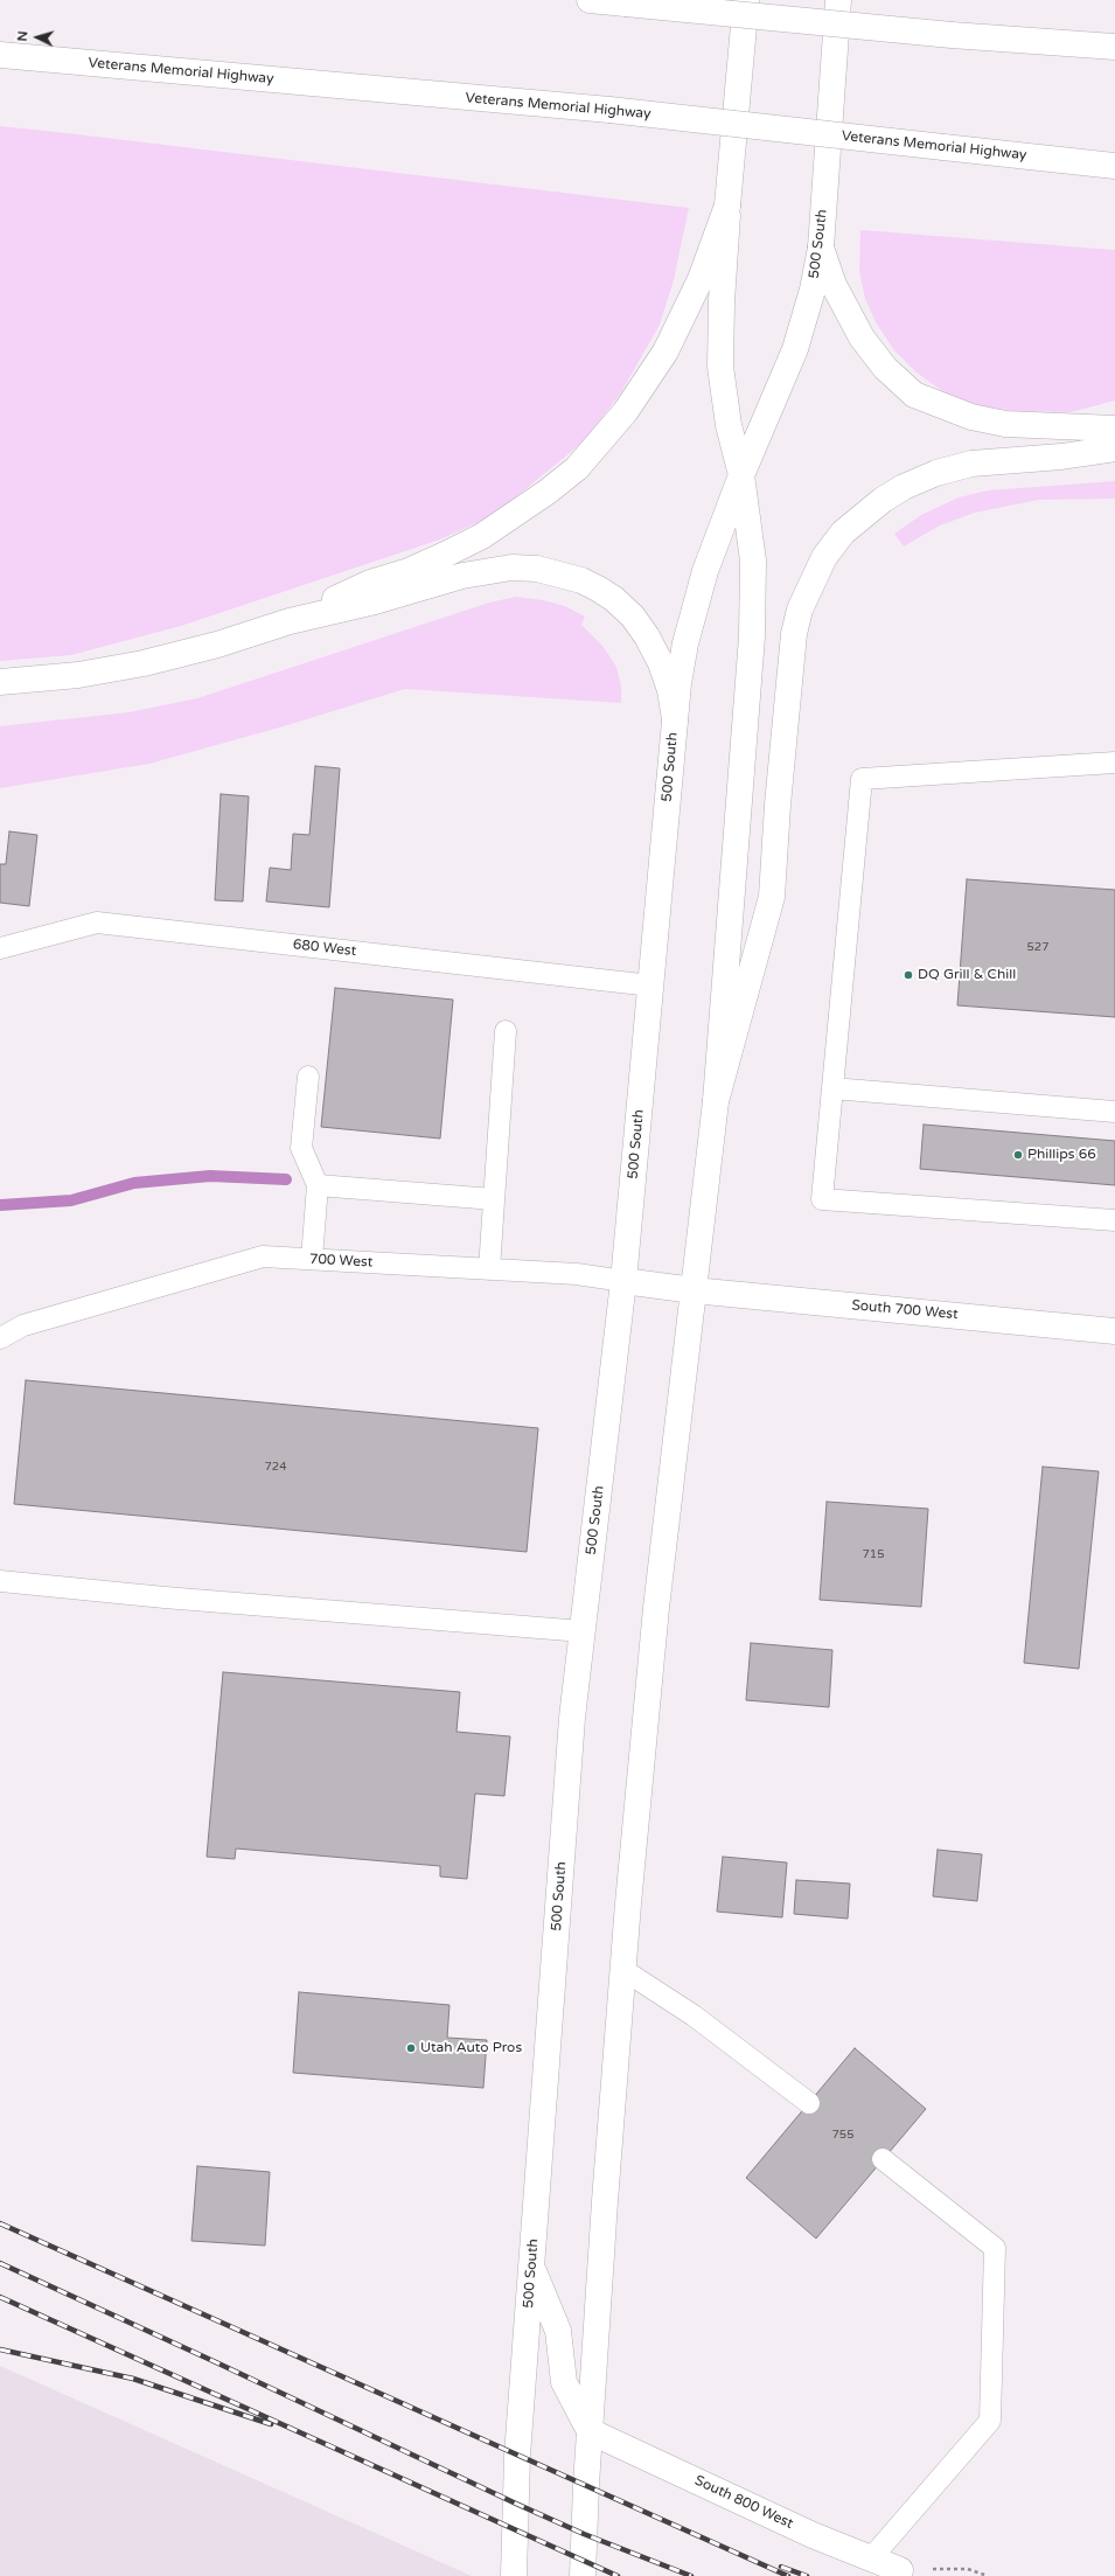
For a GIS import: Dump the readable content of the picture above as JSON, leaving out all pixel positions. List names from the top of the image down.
{
  "streets": {
    "main road": [
      "Veterans Memorial Highway",
      "500 South",
      "700 West",
      "South 700 West",
      "South 800 West"
    ],
    "lane": ["680 West"]
  },
  "crossings": [
    ["500 South", "680 West"],
    ["500 South", "700 West"],
    ["700 West", "South 700 West"]
  ],
  "places": ["DQ Grill & Chill", "Phillips 66", "Utah Auto Pros"],
  "house_numbers": [
    "527",
    "724",
    "715",
    "755"
  ],
  "north": "left"
}
